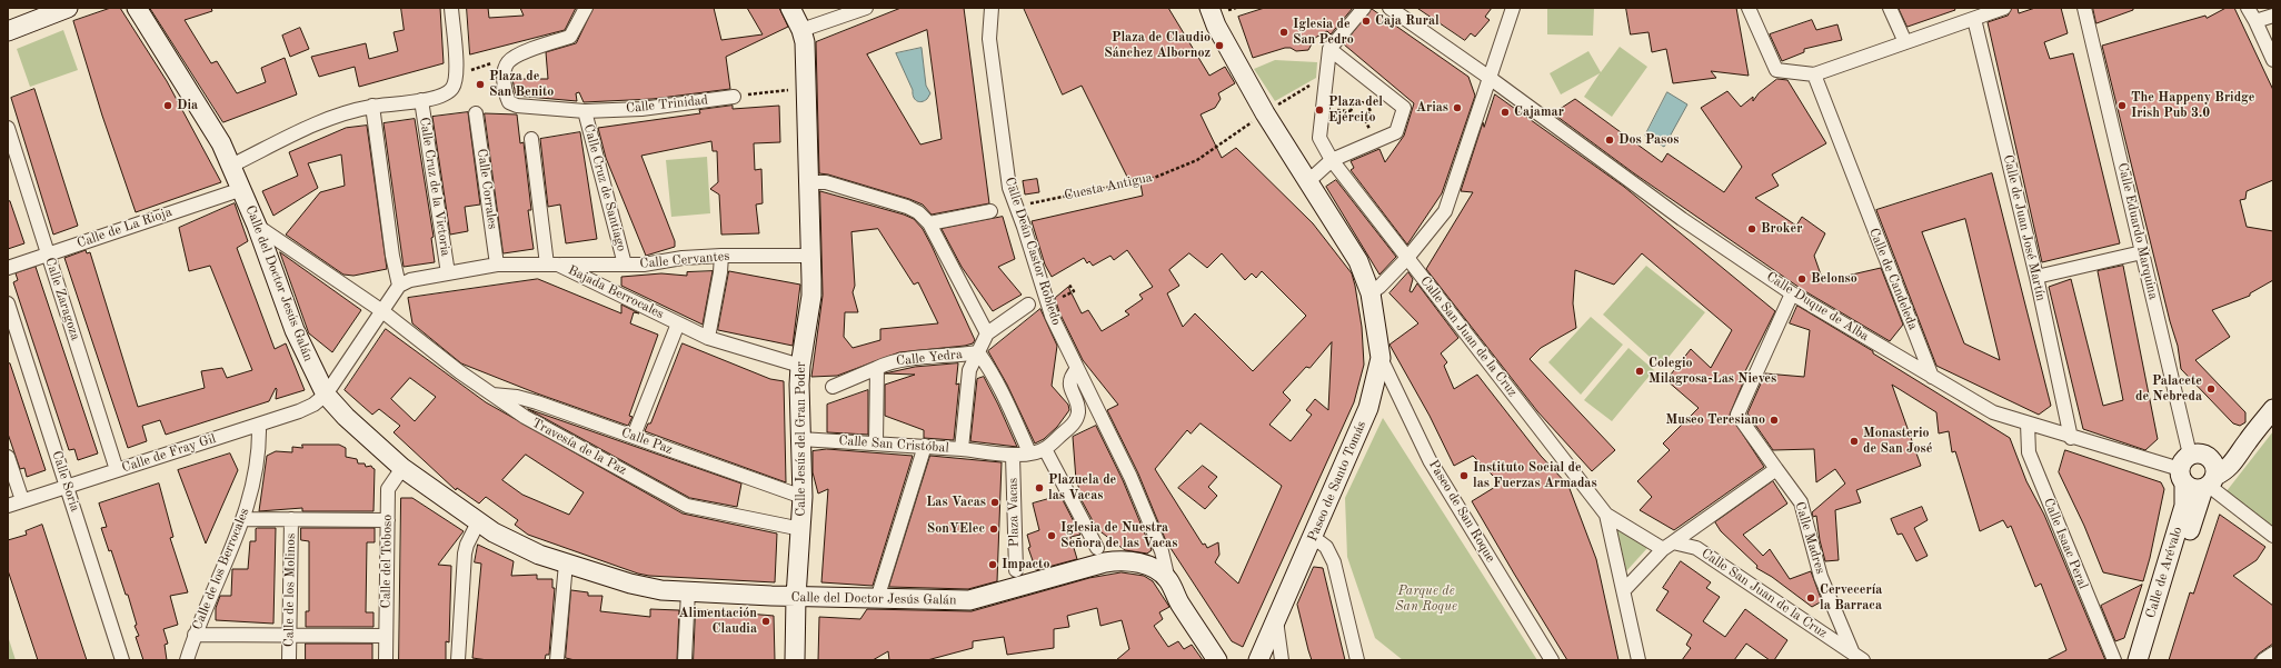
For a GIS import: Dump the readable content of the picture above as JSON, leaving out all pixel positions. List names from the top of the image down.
{
  "streets": {
    "street": [
      "Calle Trinidad",
      "Calle Cruz de la Victoria",
      "Calle Cruz de Santiago",
      "Calle Corrales",
      "Calle de La Rioja",
      "Calle de Juan José Martín",
      "Calle Eduardo Marquina",
      "Calle Deán Castor Robledo",
      "Calle Cervantes",
      "Calle de Candeleda",
      "Calle del Doctor Jesús Galán",
      "Bajada Berrocales",
      "Calle Zaragoza",
      "Calle Duque de Alba",
      "Calle San Juan de la Cruz",
      "Calle Yedra",
      "Calle Jesús del Gran Poder",
      "Calle Paz",
      "Calle San Cristóbal",
      "Travesía de la Paz",
      "Calle de Fray Gil",
      "Calle Soria",
      "Paseo de Santo Tomás",
      "Paseo de San Roque",
      "Plaza Vacas",
      "Calle Madres",
      "Calle Isaac Peral",
      "Calle del Toboso",
      "Calle de los Berrocales",
      "Calle de Arévalo",
      "Calle de los Molinos"
    ],
    "path": ["Cuesta Antigua"]
  },
  "crossings": [
    ["Calle Trinidad", "Calle Cruz de Santiago"],
    ["Calle Cruz de la Victoria", "Bajada Berrocales"],
    ["Cuesta Antigua", "Calle Deán Castor Robledo"],
    ["Calle Cruz de Santiago", "Calle Cervantes"],
    ["Calle Corrales", "Bajada Berrocales"],
    ["Calle de La Rioja", "Calle del Doctor Jesús Galán"],
    ["Calle de La Rioja", "Calle Zaragoza"],
    ["Calle de Juan José Martín", "Calle Duque de Alba"],
    ["Calle Eduardo Marquina", "Calle Duque de Alba"],
    ["Calle Eduardo Marquina", "Calle de Arévalo"],
    ["Calle Deán Castor Robledo", "Calle del Doctor Jesús Galán"],
    ["Calle Cervantes", "Bajada Berrocales"],
    ["Calle Cervantes", "Calle Jesús del Gran Poder"],
    ["Calle de Candeleda", "Calle Duque de Alba"],
    ["Calle del Doctor Jesús Galán", "Calle Jesús del Gran Poder"],
    ["Calle del Doctor Jesús Galán", "Travesía de la Paz"],
    ["Calle del Doctor Jesús Galán", "Calle de Fray Gil"],
    ["Calle del Doctor Jesús Galán", "Calle del Toboso"],
    ["Bajada Berrocales", "Calle Jesús del Gran Poder"],
    ["Calle Zaragoza", "Calle de Fray Gil"],
    ["Calle Duque de Alba", "Calle Madres"],
    ["Calle Duque de Alba", "Calle Isaac Peral"],
    ["Calle Duque de Alba", "Calle de Arévalo"],
    ["Calle San Juan de la Cruz", "Calle Madres"],
    ["Calle Yedra", "Calle San Cristóbal"],
    ["Calle Jesús del Gran Poder", "Calle Paz"],
    ["Calle Jesús del Gran Poder", "Calle San Cristóbal"],
    ["Calle Jesús del Gran Poder", "Travesía de la Paz"],
    ["Calle Paz", "Travesía de la Paz"],
    ["Calle de Fray Gil", "Calle Soria"],
    ["Calle de Fray Gil", "Calle de los Berrocales"],
    ["Paseo de Santo Tomás", "Paseo de San Roque"]
  ],
  "parks": ["Parque de San Roque"],
  "places": [
    "Caja Rural",
    "Iglesia de San Pedro",
    "Plaza de Claudio Sánchez Albornoz",
    "Plaza de San Benito",
    "Dia",
    "The Happeny Bridge Irish Pub 3.0",
    "Arias",
    "Plaza del Ejército",
    "Cajamar",
    "Dos Pasos",
    "Broker",
    "Belonso",
    "Colegio Milagrosa-Las Nieves",
    "Palacete de Nebreda",
    "Museo Teresiano",
    "Monasterio de San José",
    "Instituto Social de las Fuerzas Armadas",
    "Plazuela de las Vacas",
    "Las Vacas",
    "SonYElec",
    "Iglesia de Nuestra Señora de las Vacas",
    "Impacto",
    "Cervecería la Barraca",
    "Alimentación Claudia"
  ]
}
